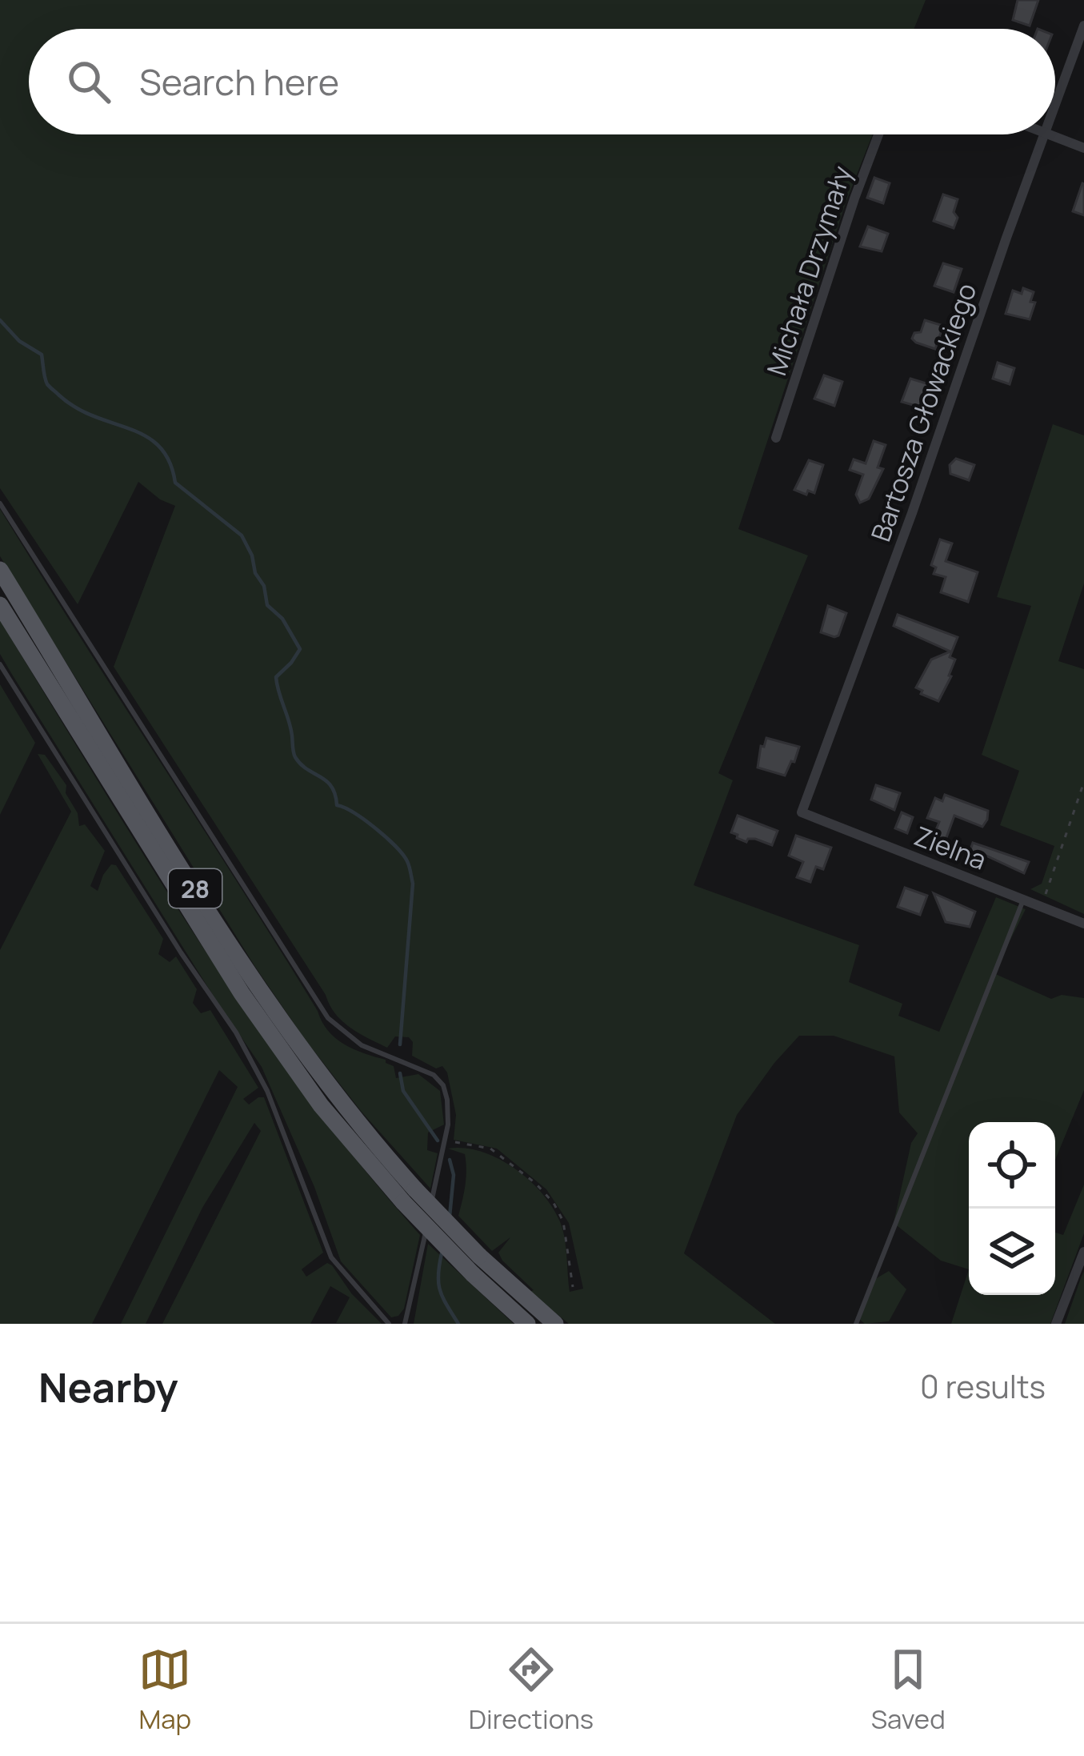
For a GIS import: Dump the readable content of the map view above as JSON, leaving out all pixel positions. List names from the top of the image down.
{
  "streets": {
    "main road": ["28"],
    "street": ["Michała Drzymały", "Bartosza Głowackiego", "Zielna"]
  },
  "crossings": [
    ["Bartosza Głowackiego", "Zielna"]
  ],
  "page": {
    "search": "Search here",
    "heading": ["Nearby", "0 results"],
    "nav": ["Map", "Directions", "Saved"]
  }
}
